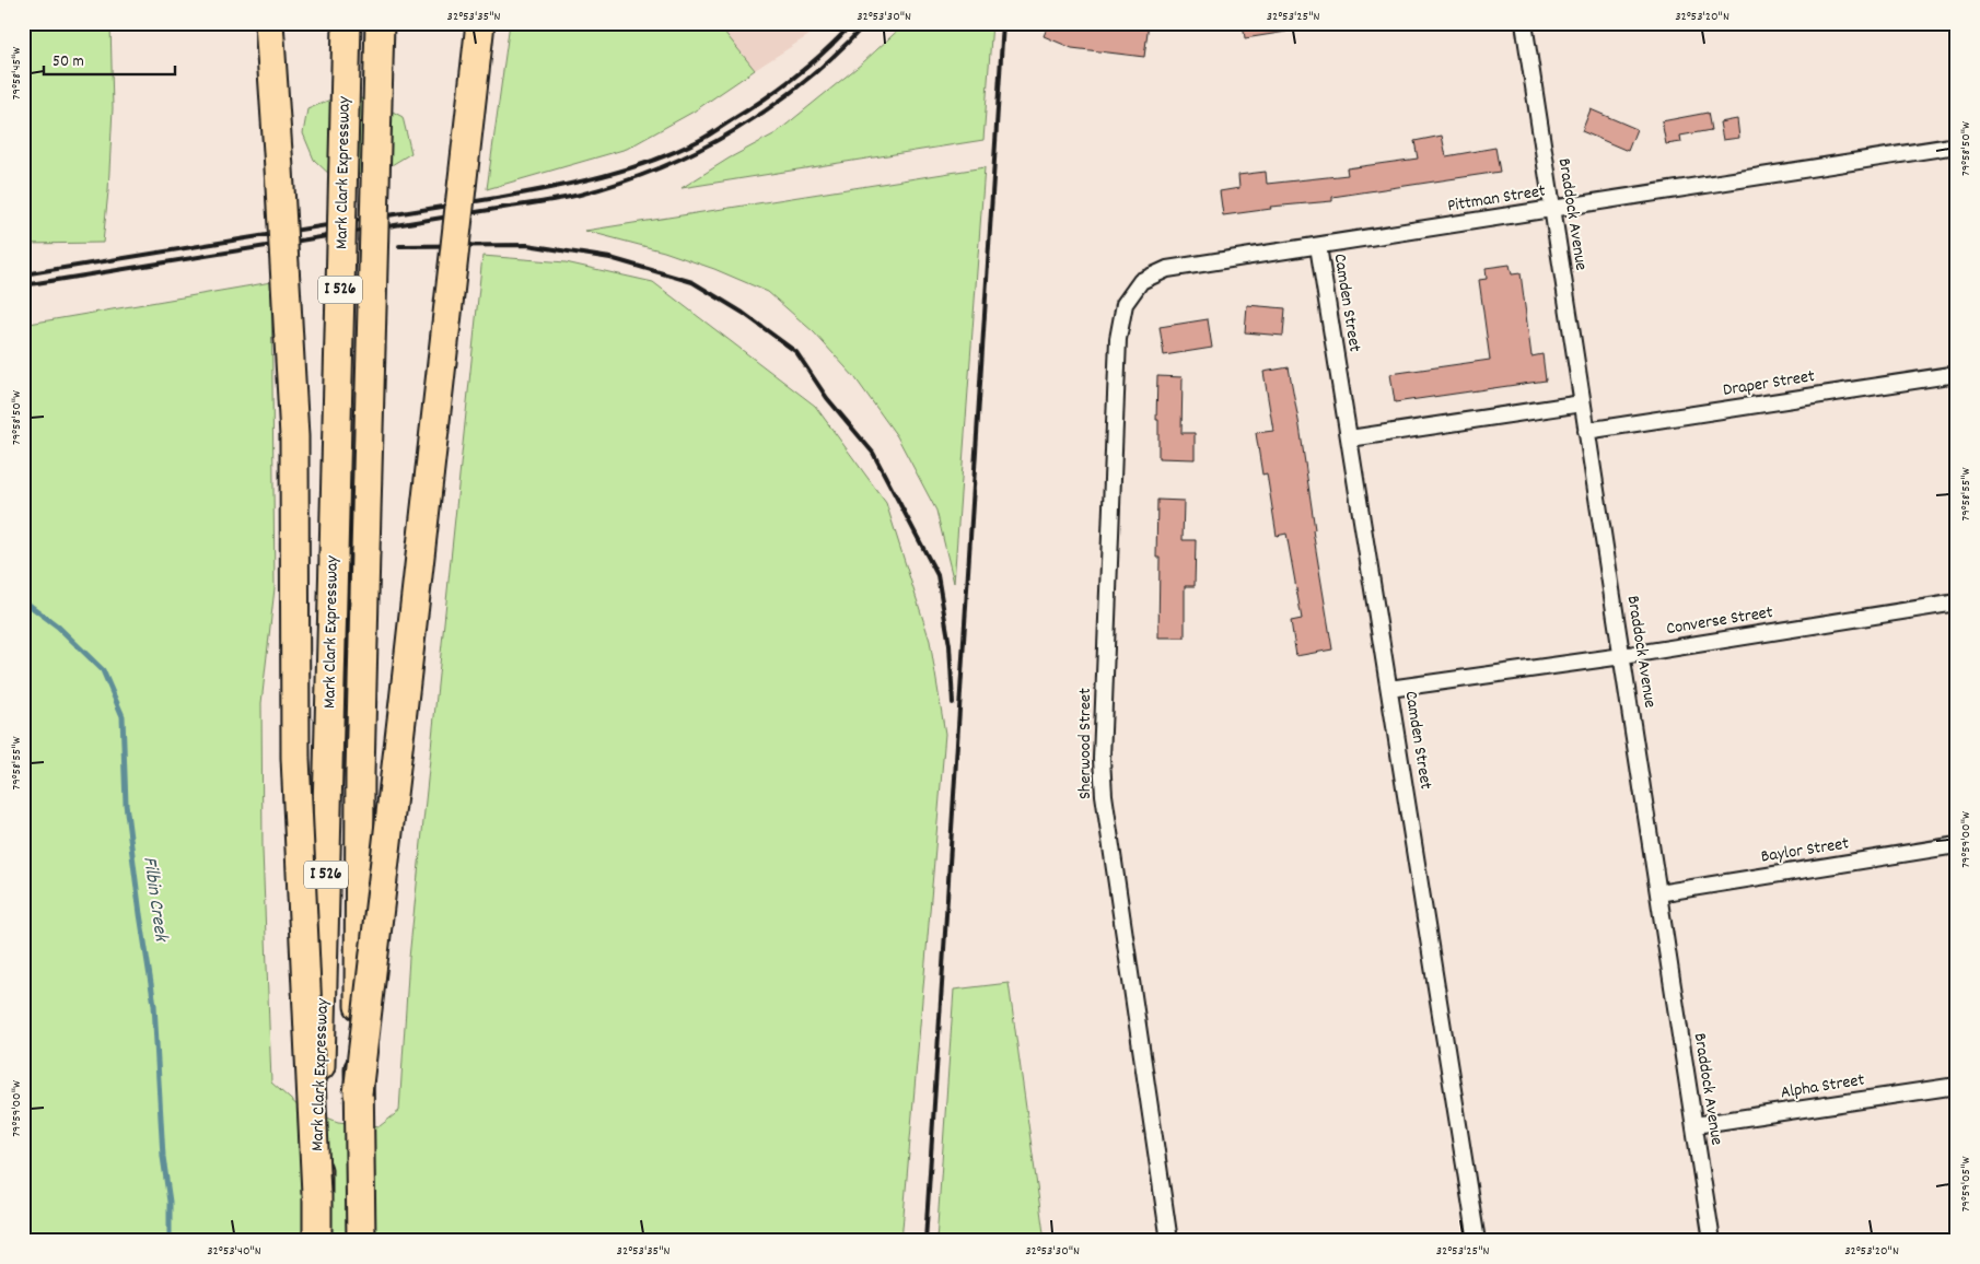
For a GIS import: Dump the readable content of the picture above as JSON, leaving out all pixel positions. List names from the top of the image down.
{
  "streets": {
    "highway": ["Mark Clark Expressway", "I 526"],
    "street": [
      "Pittman Street",
      "Braddock Avenue",
      "Camden Street",
      "Draper Street",
      "Converse Street",
      "Sherwood Street",
      "Baylor Street",
      "Alpha Street"
    ]
  },
  "crossings": [
    ["Pittman Street", "Braddock Avenue"],
    ["Pittman Street", "Camden Street"],
    ["Pittman Street", "Sherwood Street"],
    ["Braddock Avenue", "Draper Street"],
    ["Braddock Avenue", "Converse Street"],
    ["Braddock Avenue", "Baylor Street"],
    ["Braddock Avenue", "Alpha Street"],
    ["Camden Street", "Converse Street"]
  ],
  "water": ["Filbin Creek"],
  "scale_bar": "50 m",
  "coordinates": [
    "32°53'35\"N",
    "32°53'30\"N",
    "32°53'25\"N",
    "32°53'20\"N",
    "79°58'45\"W",
    "79°58'50\"W",
    "79°58'55\"W",
    "79°59'00\"W",
    "79°59'05\"W",
    "32°53'40\"N"
  ]
}
